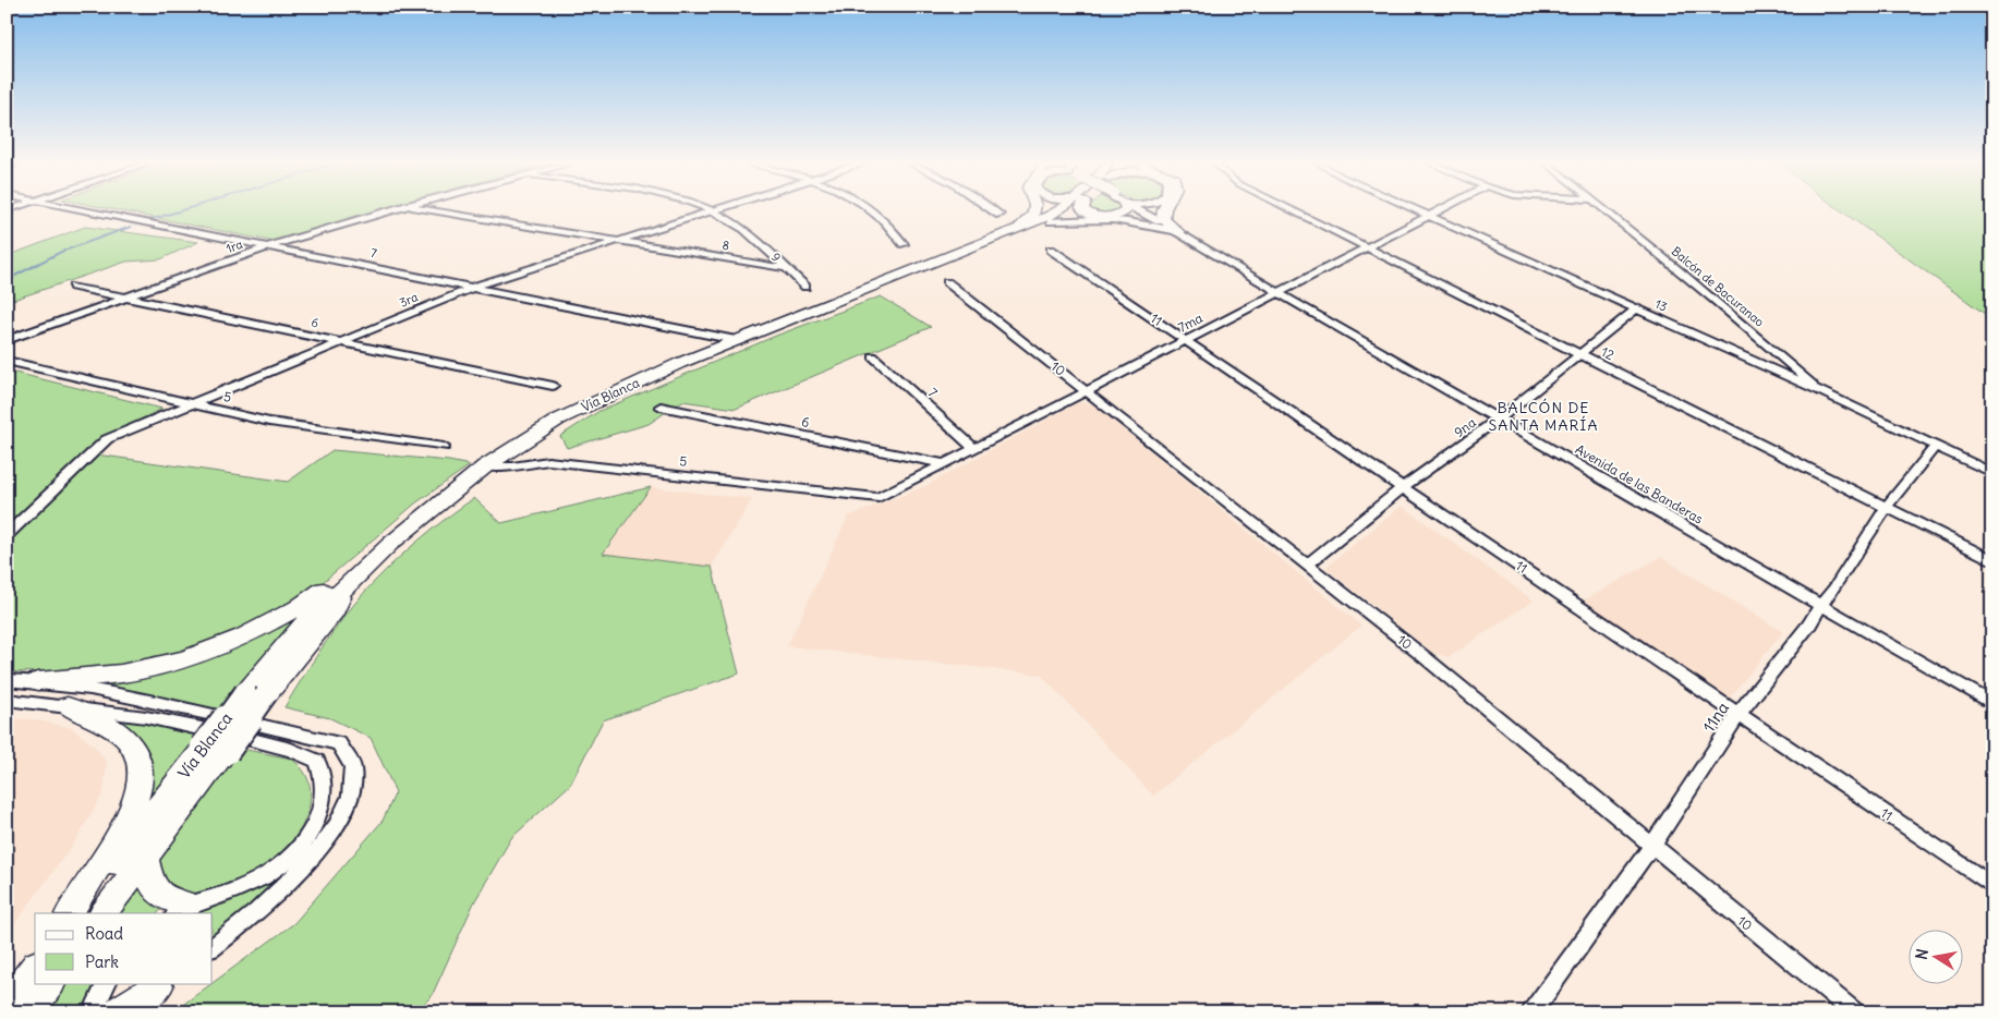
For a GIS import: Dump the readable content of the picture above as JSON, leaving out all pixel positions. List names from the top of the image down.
{
  "streets": {
    "highway": ["Vía Blanca"],
    "main road": ["Avenida de las Banderas"],
    "street": [
      "8",
      "1ra",
      "7",
      "9",
      "Balcón de Bacuranao",
      "3ra",
      "13",
      "11",
      "6",
      "7ma",
      "12",
      "10",
      "5",
      "9na",
      "11na"
    ]
  },
  "crossings": [
    ["8", "9"],
    ["8", "3ra"],
    ["1ra", "7"],
    ["1ra", "6"],
    ["7", "3ra"],
    ["7", "7ma"],
    ["7", "Vía Blanca"],
    ["9", "3ra"],
    ["Balcón de Bacuranao", "13"],
    ["3ra", "6"],
    ["3ra", "5"],
    ["13", "7ma"],
    ["13", "9na"],
    ["13", "11na"],
    ["11", "7ma"],
    ["11", "9na"],
    ["11", "11na"],
    ["6", "7ma"],
    ["7ma", "12"],
    ["7ma", "10"],
    ["7ma", "5"],
    ["7ma", "Avenida de las Banderas"],
    ["12", "9na"],
    ["12", "11na"],
    ["10", "9na"],
    ["10", "11na"],
    ["Vía Blanca", "5"],
    ["9na", "Avenida de las Banderas"],
    ["Avenida de las Banderas", "11na"]
  ],
  "districts": ["BALCÓN DE SANTA MARÍA"],
  "legend": ["Road", "Park"],
  "north": "left"
}
